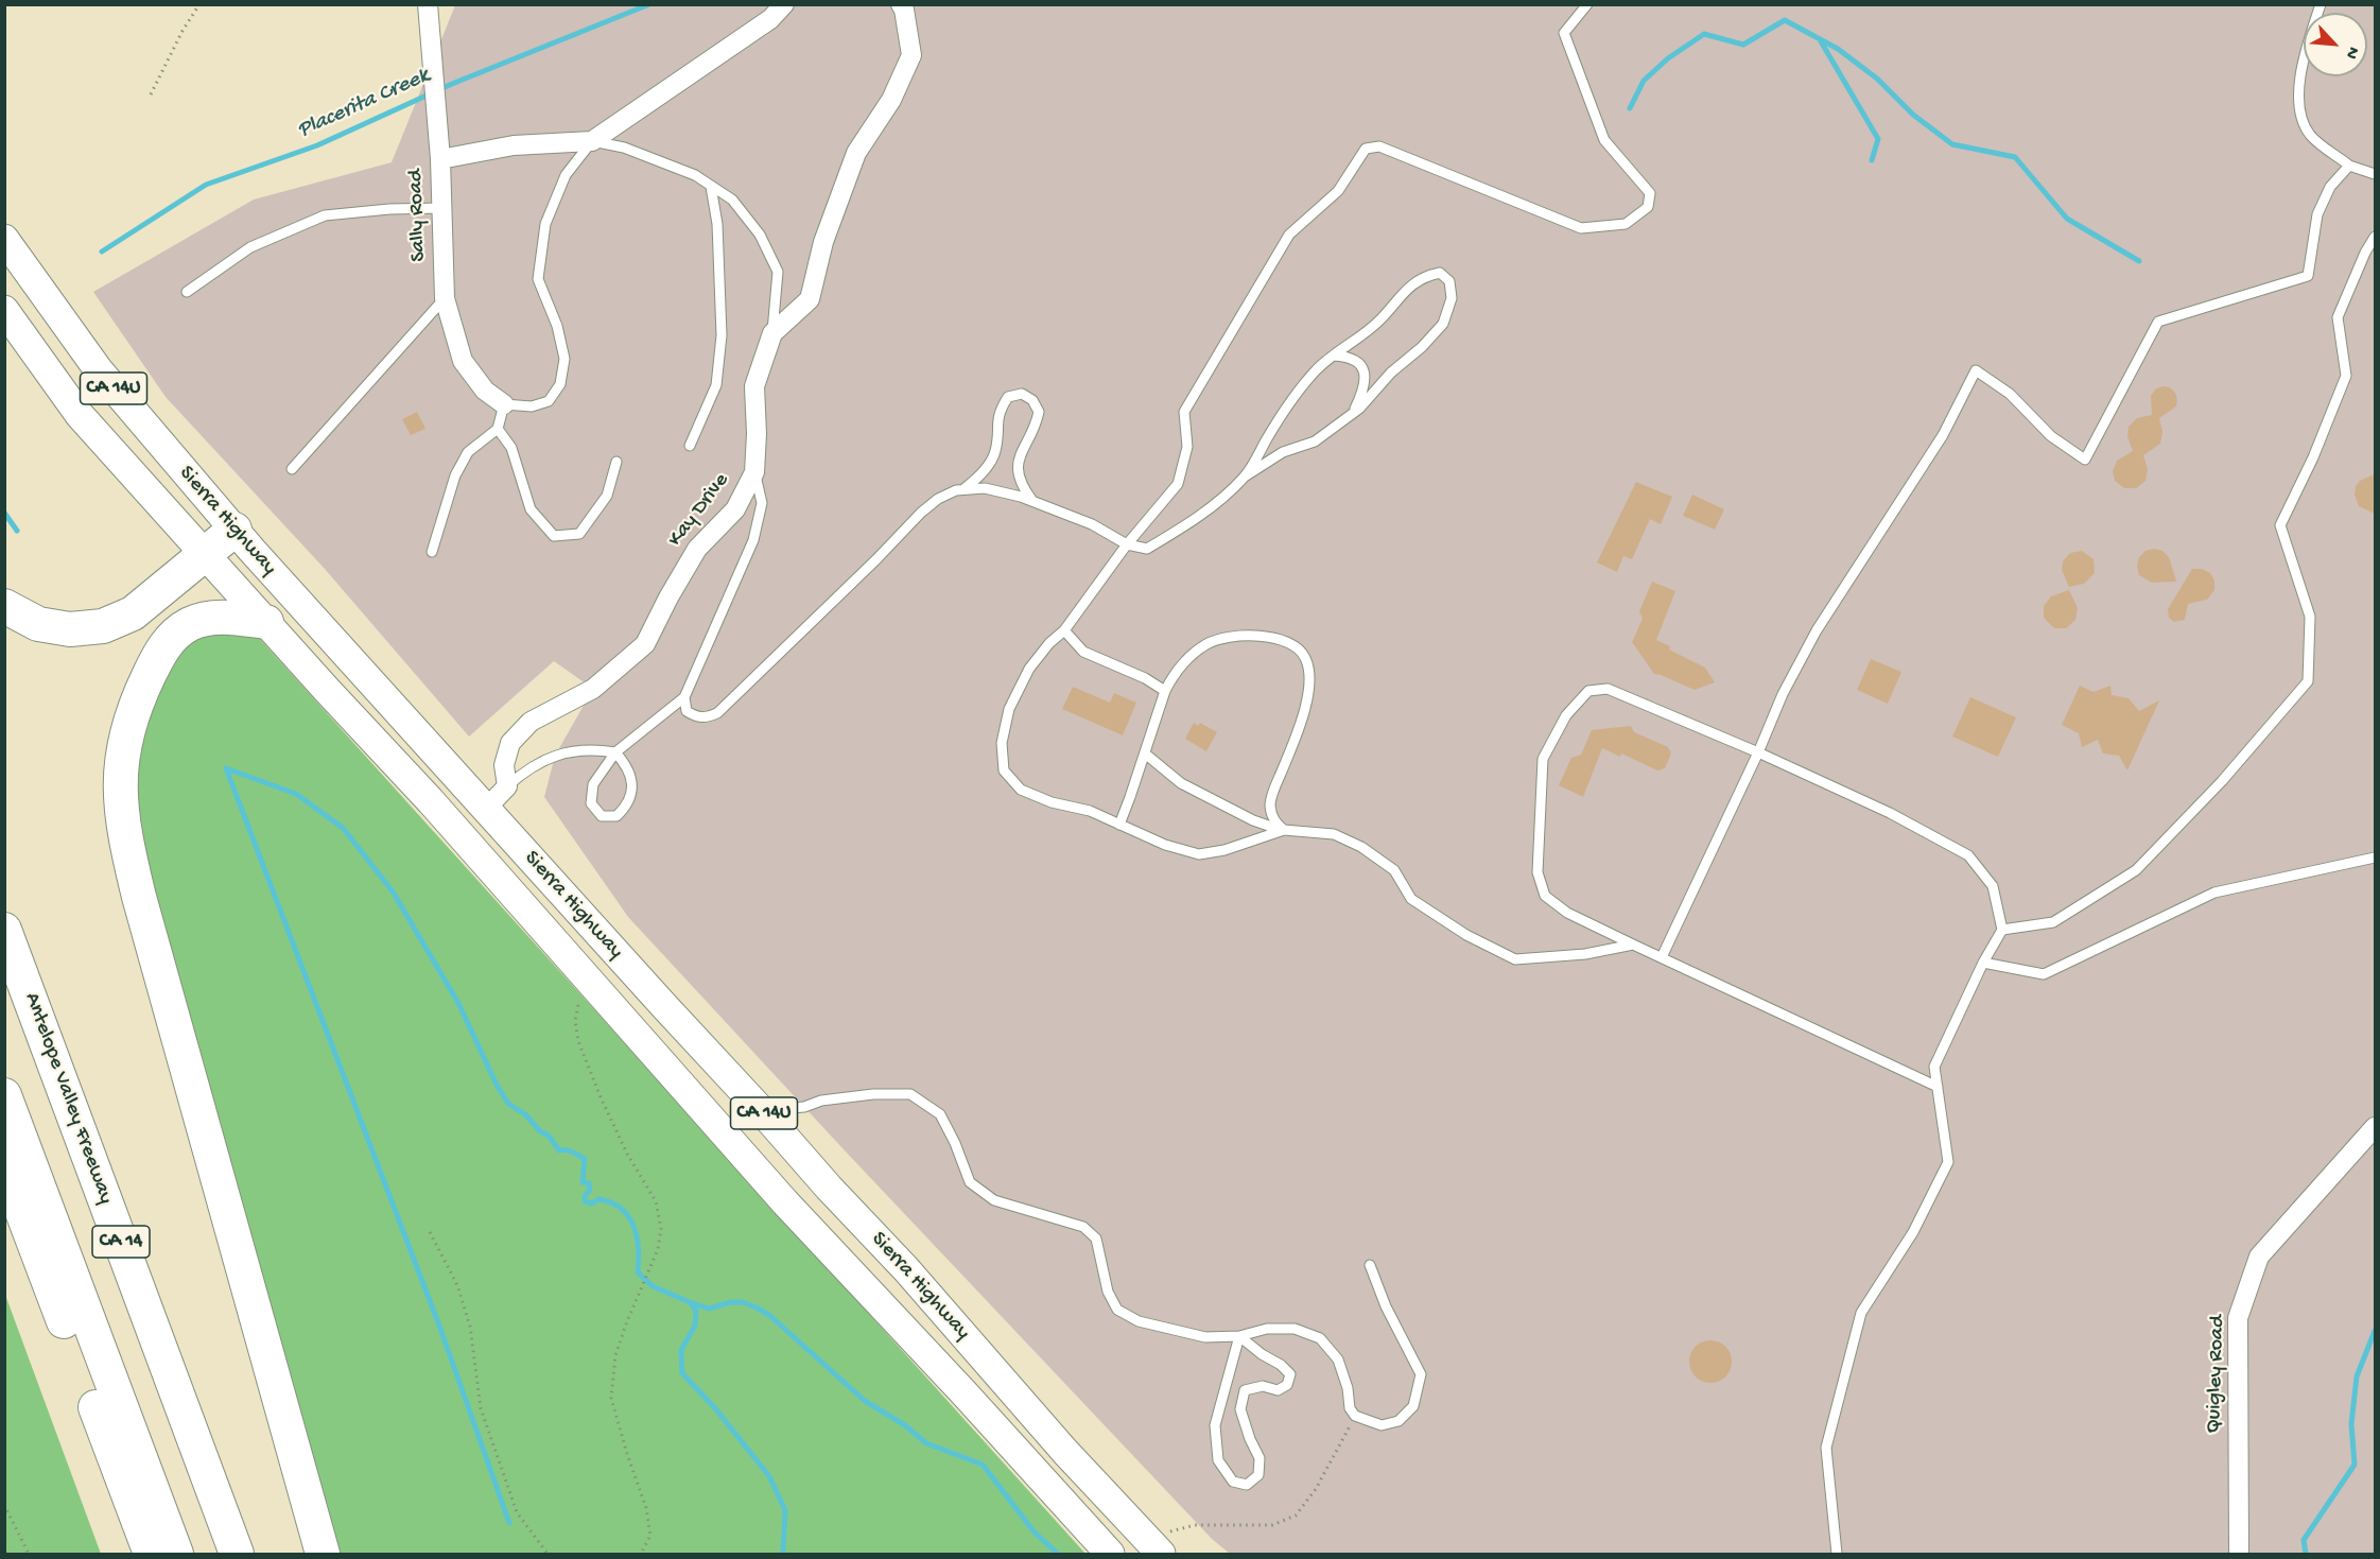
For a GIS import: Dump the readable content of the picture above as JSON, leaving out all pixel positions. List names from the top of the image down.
{
  "streets": {
    "highway": ["Antelope Valley Freeway", "CA 14"],
    "main road": ["CA 14U", "Sierra Highway"],
    "street": ["Sally Road", "Kay Drive", "Quigley Road"]
  },
  "water": ["Placerita Creek"],
  "north": "bottom right"
}
